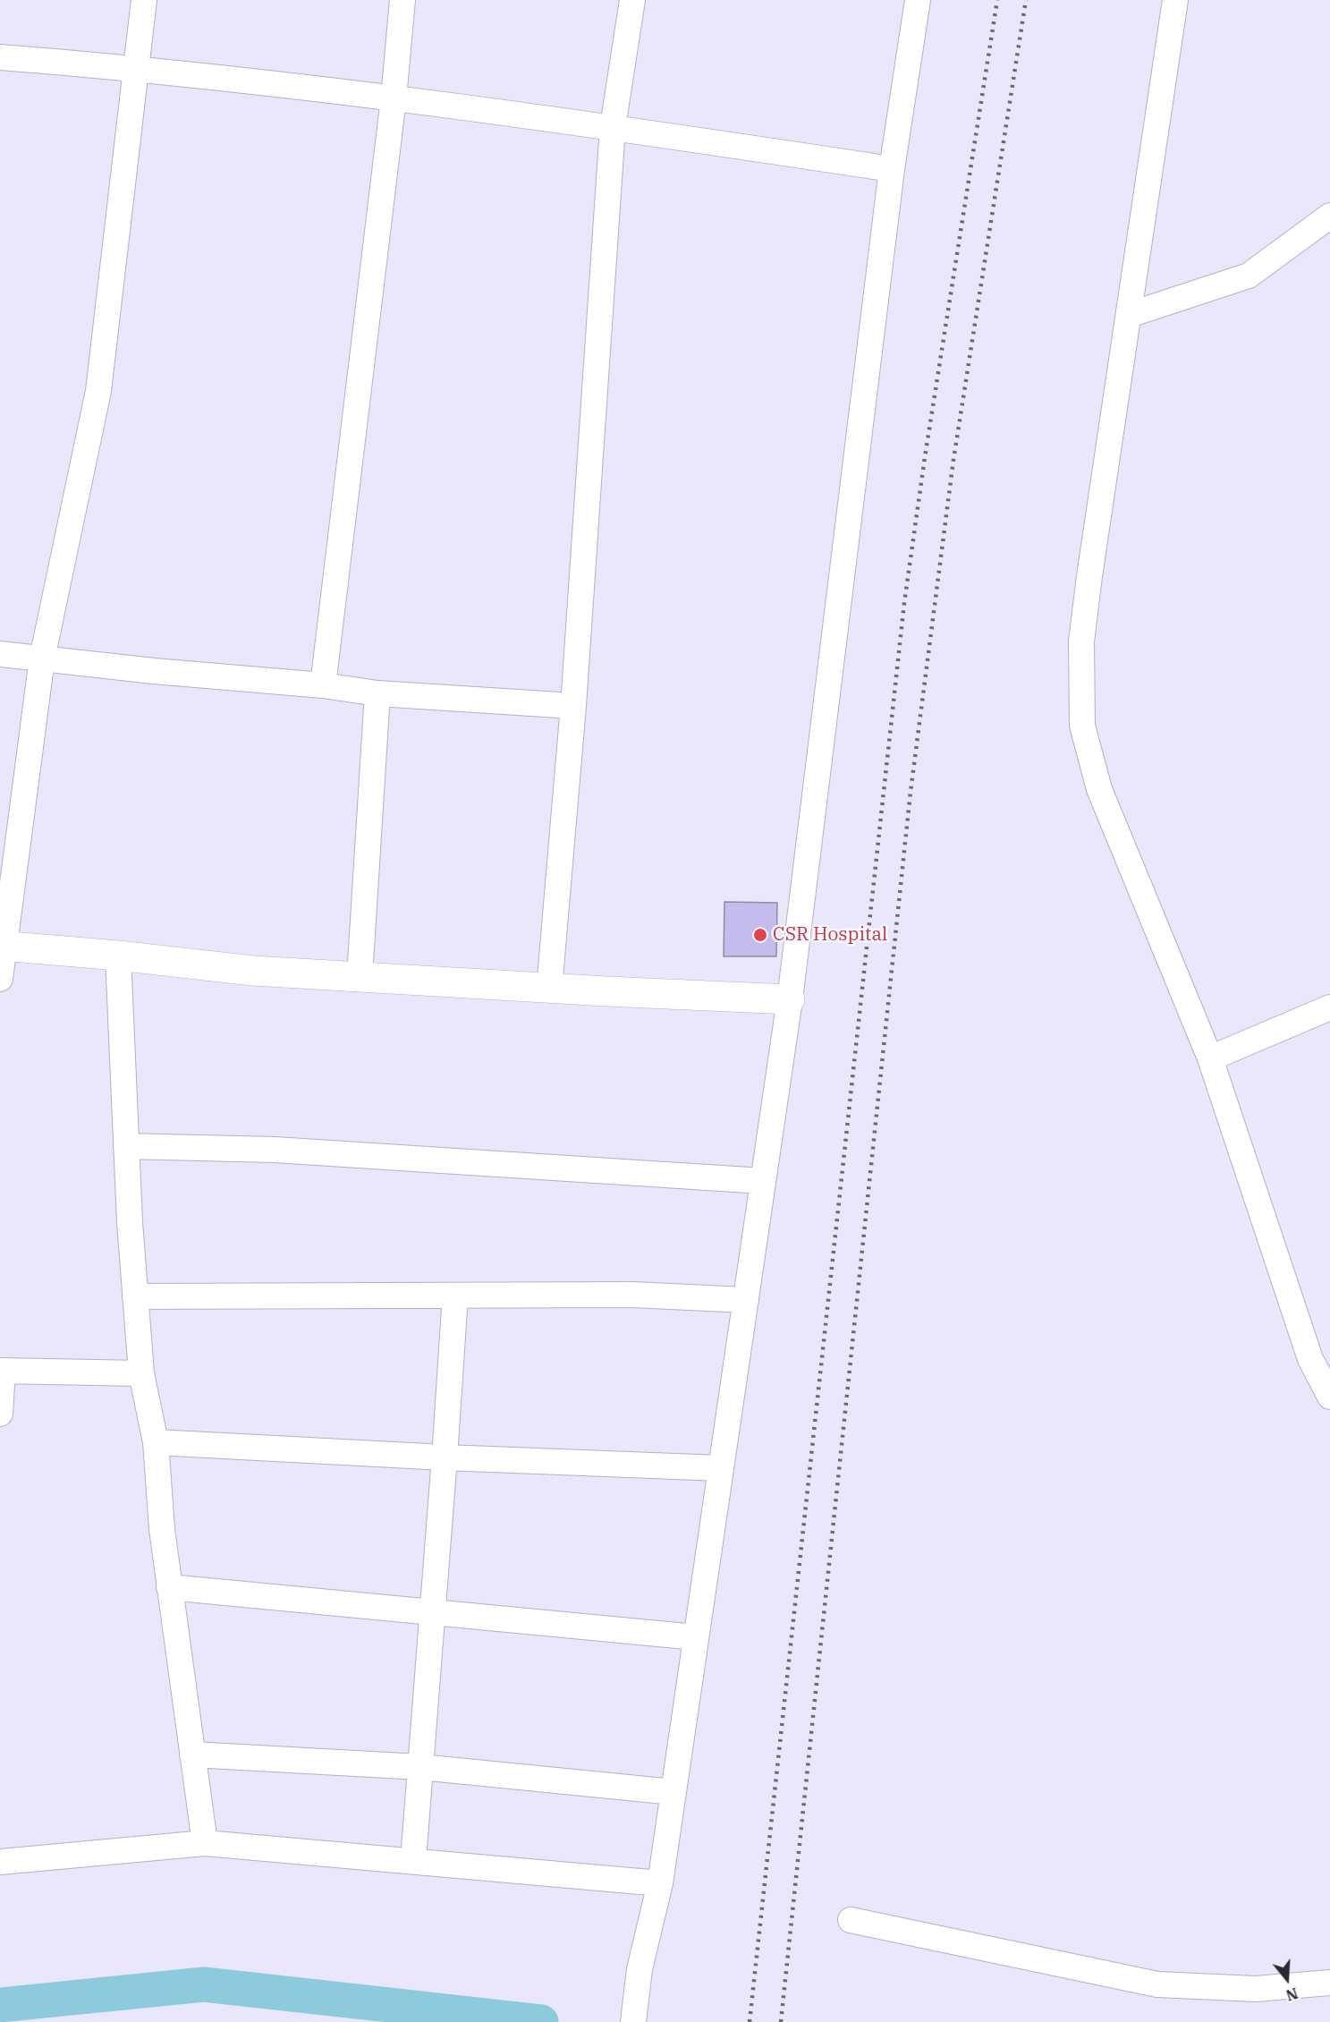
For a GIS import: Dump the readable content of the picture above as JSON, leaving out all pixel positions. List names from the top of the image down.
{
  "places": ["CSR Hospital"],
  "north": "bottom"
}
